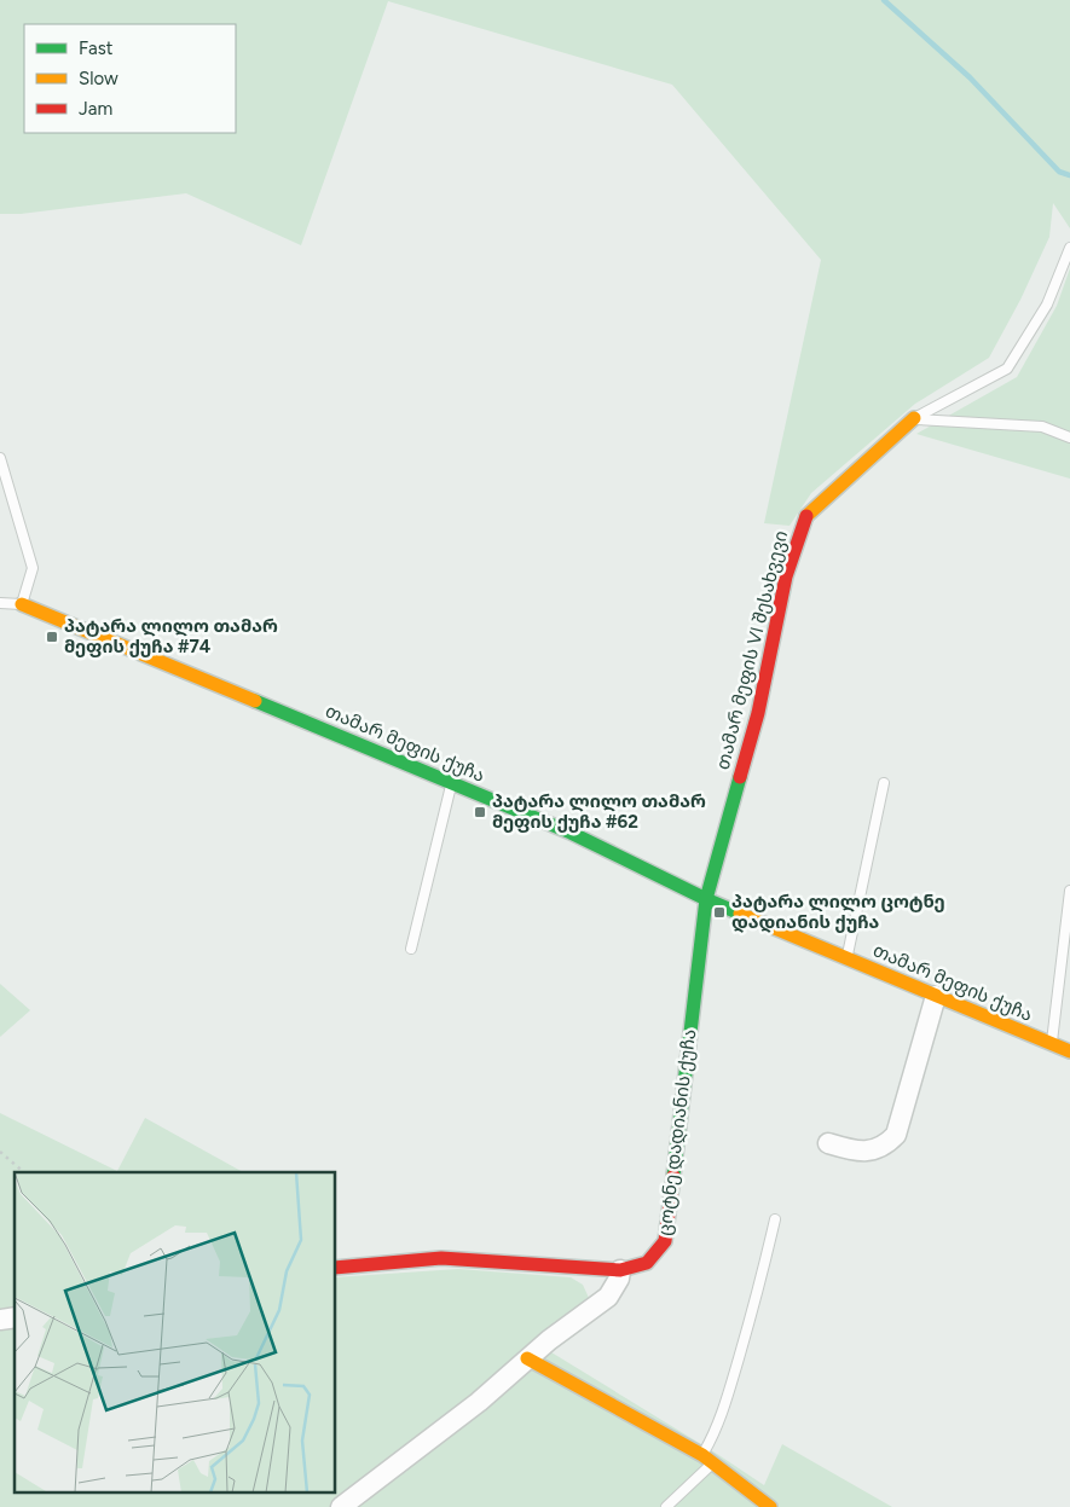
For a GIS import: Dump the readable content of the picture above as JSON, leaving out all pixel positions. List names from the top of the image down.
{
  "streets": {
    "street": ["თამარ მეფის VI შესახვევი", "თამარ მეფის ქუჩა", "ცოტნე დადიანის ქუჩა"]
  },
  "crossings": [
    ["თამარ მეფის VI შესახვევი", "თამარ მეფის ქუჩა"],
    ["თამარ მეფის VI შესახვევი", "ცოტნე დადიანის ქუჩა"],
    ["თამარ მეფის ქუჩა", "ცოტნე დადიანის ქუჩა"]
  ],
  "places": {
    "transit": ["პატარა ლილო თამარ მეფის ქუჩა #74", "პატარა ლილო თამარ მეფის ქუჩა #62", "პატარა ლილო ცოტნე დადიანის ქუჩა"]
  },
  "legend": ["Fast", "Slow", "Jam"]
}
